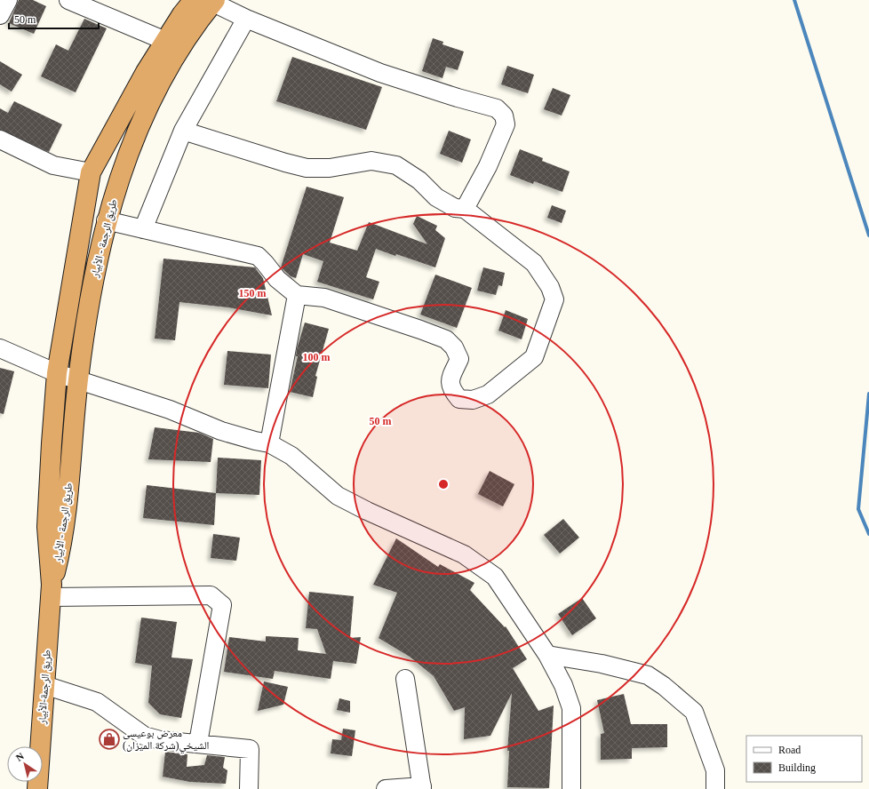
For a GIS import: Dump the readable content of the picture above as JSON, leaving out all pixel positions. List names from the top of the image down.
{
  "streets": {
    "highway": ["طريق الرجمة - الأبيار", "طريق الرجمة-الأبيار"]
  },
  "crossings": [
    ["طريق الرجمة - الأبيار", "طريق الرجمة-الأبيار"]
  ],
  "places": {
    "shop": ["معرض بوعيسى الشيخي(شركة الميزان)"]
  },
  "legend": ["Road", "Building"],
  "scale_bar": "50 m",
  "north": "top left",
  "rings": ["150 m", "100 m", "50 m"]
}
